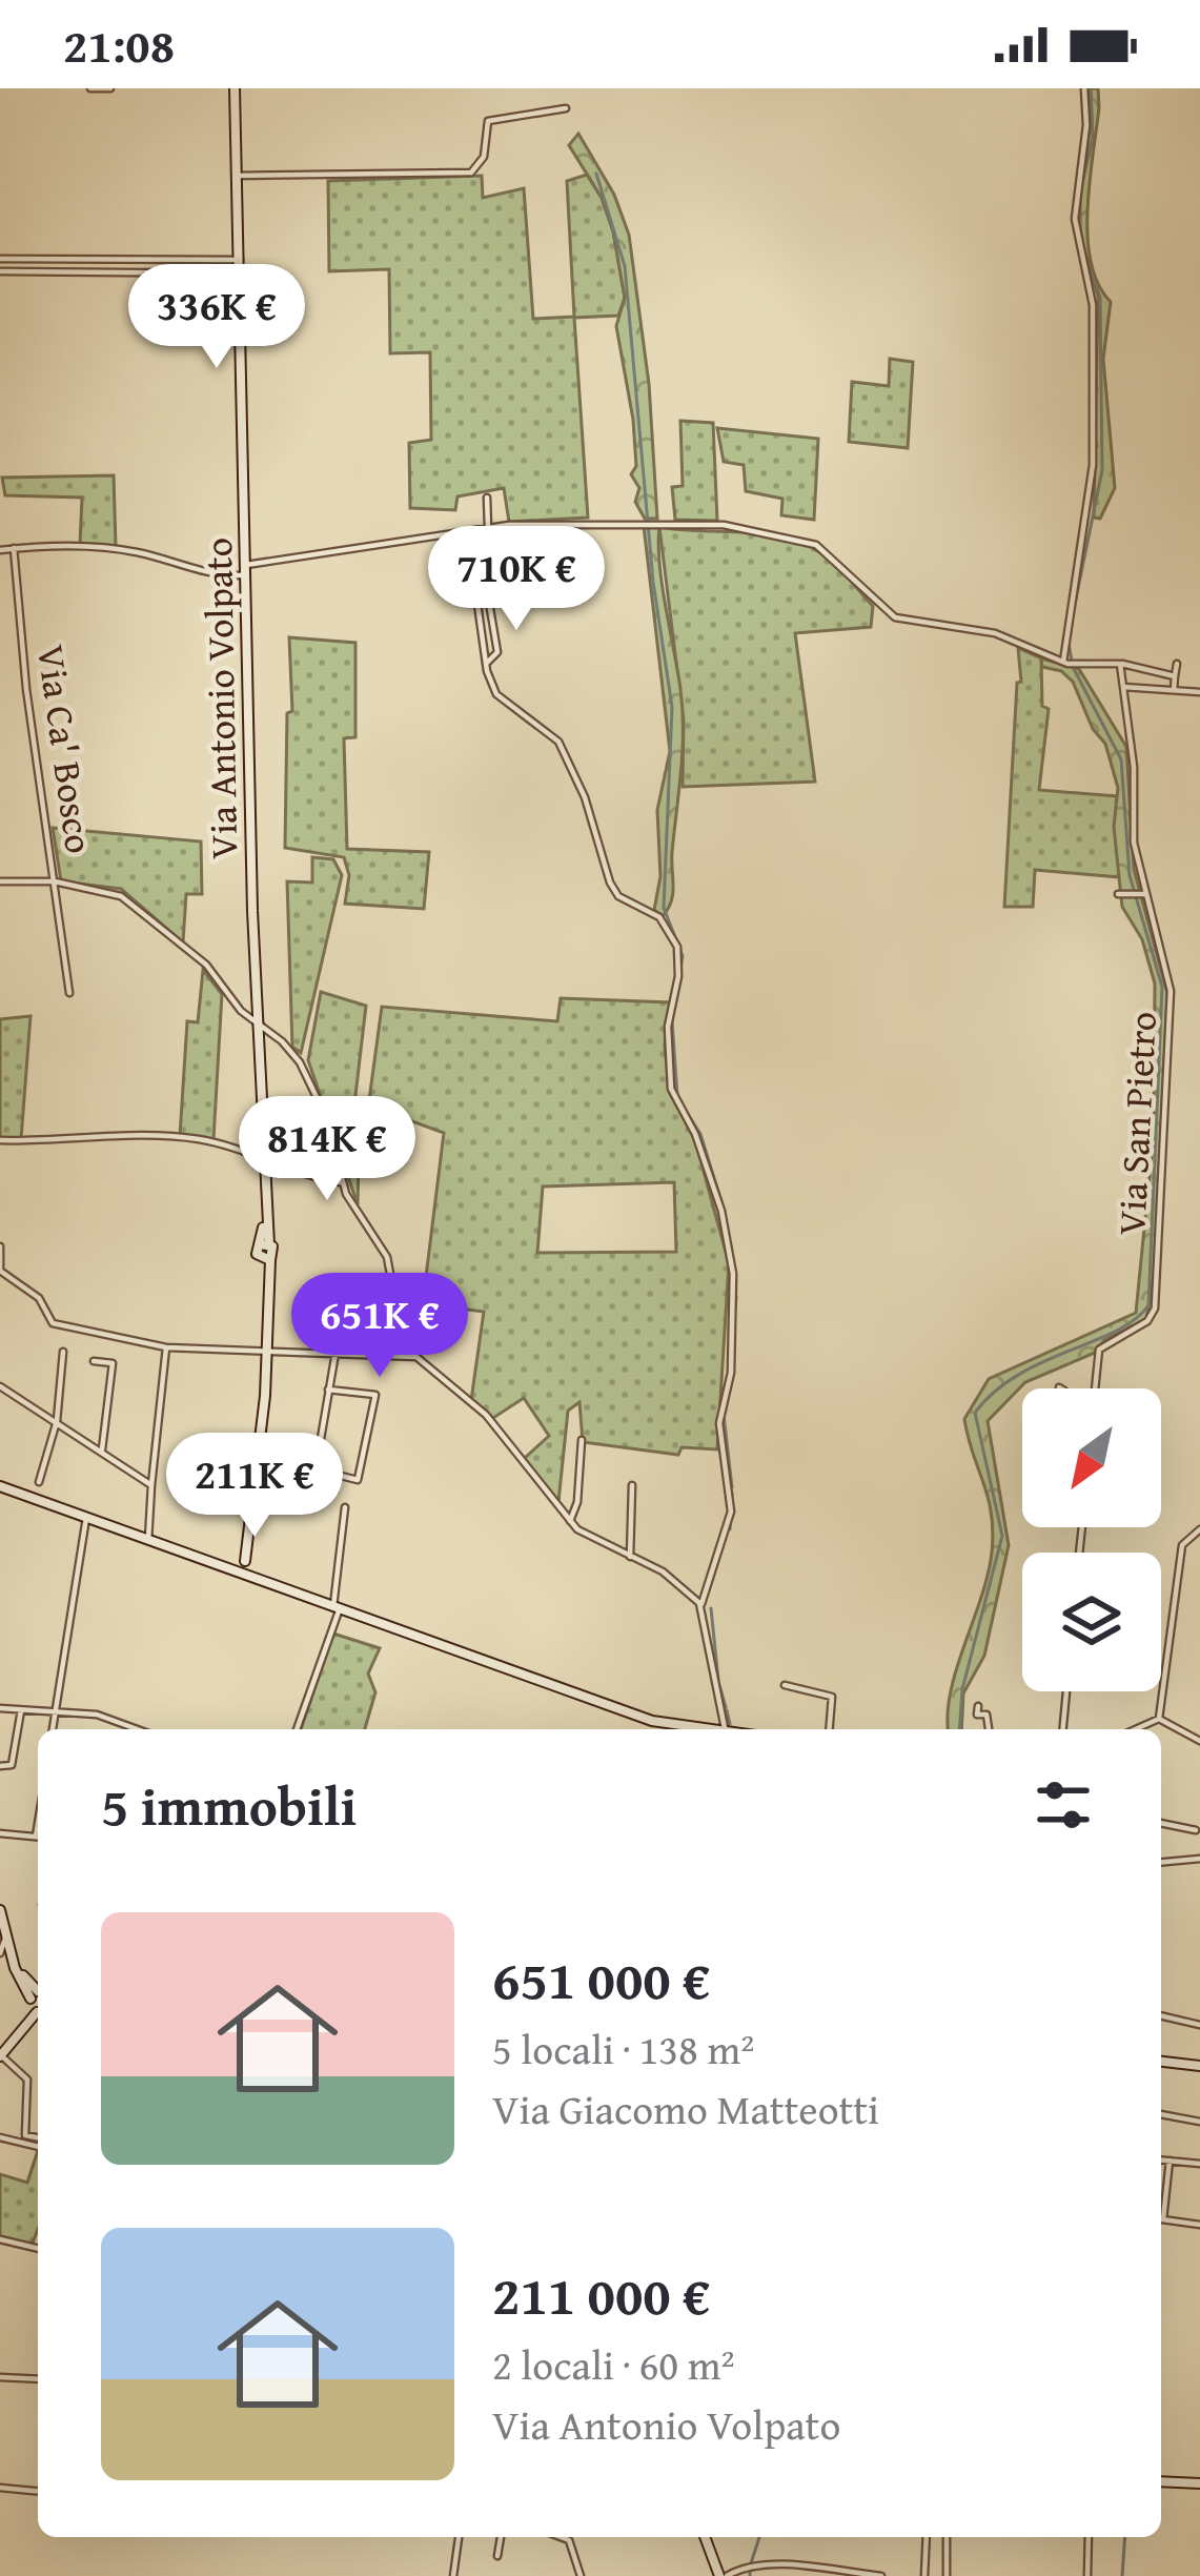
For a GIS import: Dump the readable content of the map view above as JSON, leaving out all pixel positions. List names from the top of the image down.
{
  "streets": {
    "street": ["Via Antonio Volpato", "Via Ca' Bosco", "Via San Pietro"]
  },
  "north": "bottom left",
  "page": {
    "status": "21:08",
    "price": [
      "336K €",
      "710K €",
      "814K €",
      "651K €",
      "211K €"
    ],
    "heading": "5 immobili",
    "list": [
      {
        "name": "651 000 €",
        "note": "5 locali · 138 m² · Via Giacomo Matteotti"
      },
      {
        "name": "211 000 €",
        "note": "2 locali · 60 m² · Via Antonio Volpato"
      }
    ]
  }
}
